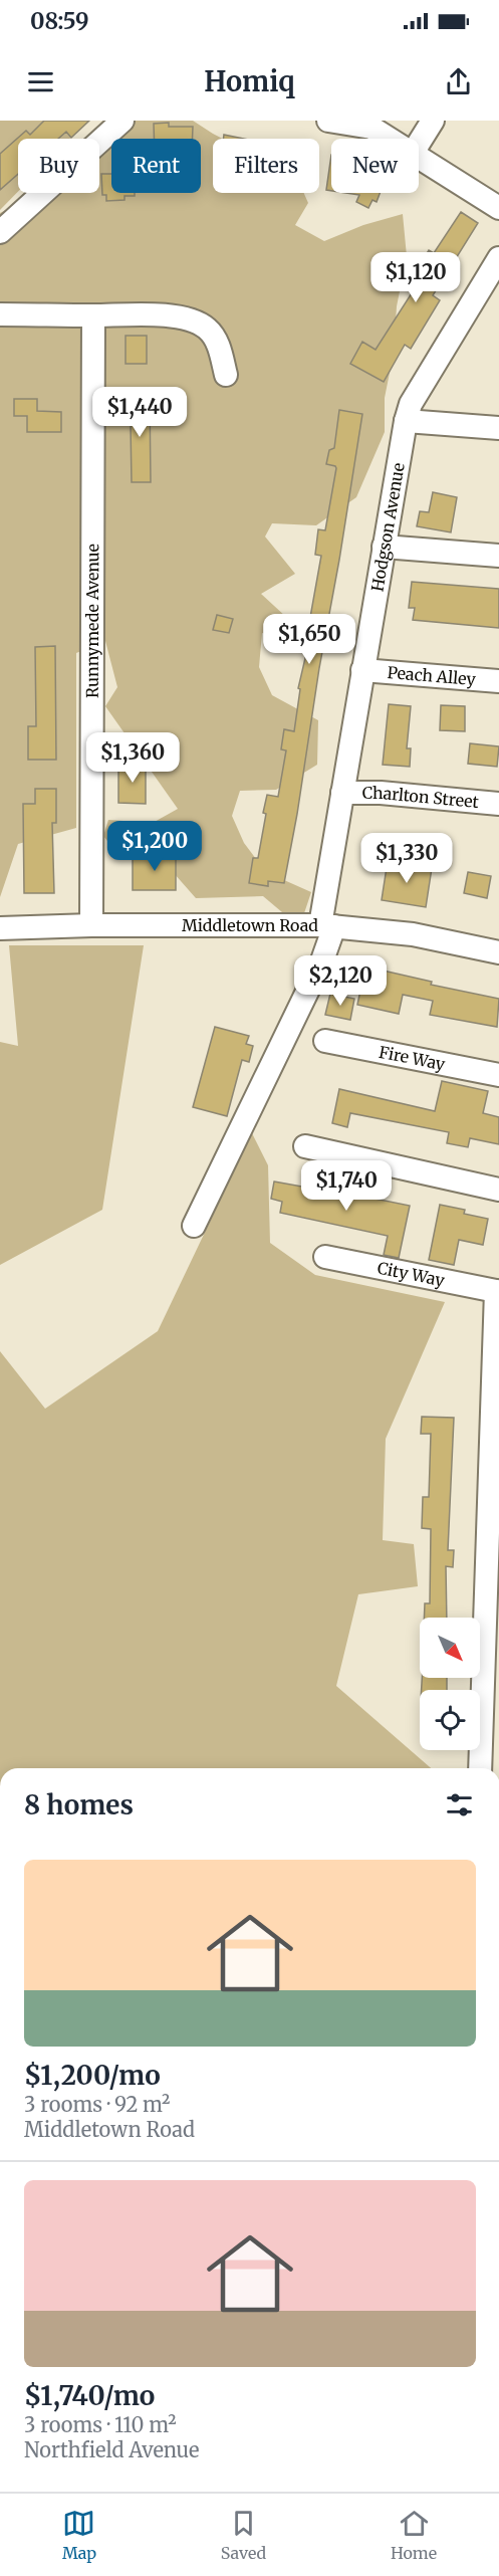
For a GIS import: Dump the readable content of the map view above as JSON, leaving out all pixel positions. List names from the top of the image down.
{
  "streets": {
    "street": [
      "Hodgson Avenue",
      "Runnymede Avenue",
      "Peach Alley",
      "Charlton Street",
      "Middletown Road",
      "Fire Way",
      "City Way"
    ]
  },
  "crossings": [
    ["Hodgson Avenue", "Peach Alley"],
    ["Hodgson Avenue", "Charlton Street"],
    ["Hodgson Avenue", "Middletown Road"],
    ["Runnymede Avenue", "Middletown Road"]
  ],
  "north": "bottom right",
  "page": {
    "status": "08:59",
    "header": "Homiq",
    "chip": [
      "Buy",
      "Rent",
      "Filters",
      "New"
    ],
    "price": [
      "$1,120",
      "$1,440",
      "$1,650",
      "$1,360",
      "$1,200",
      "$1,330",
      "$2,120",
      "$1,740"
    ],
    "heading": "8 homes",
    "list": [
      {
        "name": "$1,200/mo",
        "note": "3 rooms · 92 m² · Middletown Road"
      },
      {
        "name": "$1,740/mo",
        "note": "3 rooms · 110 m² · Northfield Avenue"
      }
    ],
    "tabs": ["Map", "Saved", "Home"]
  }
}
